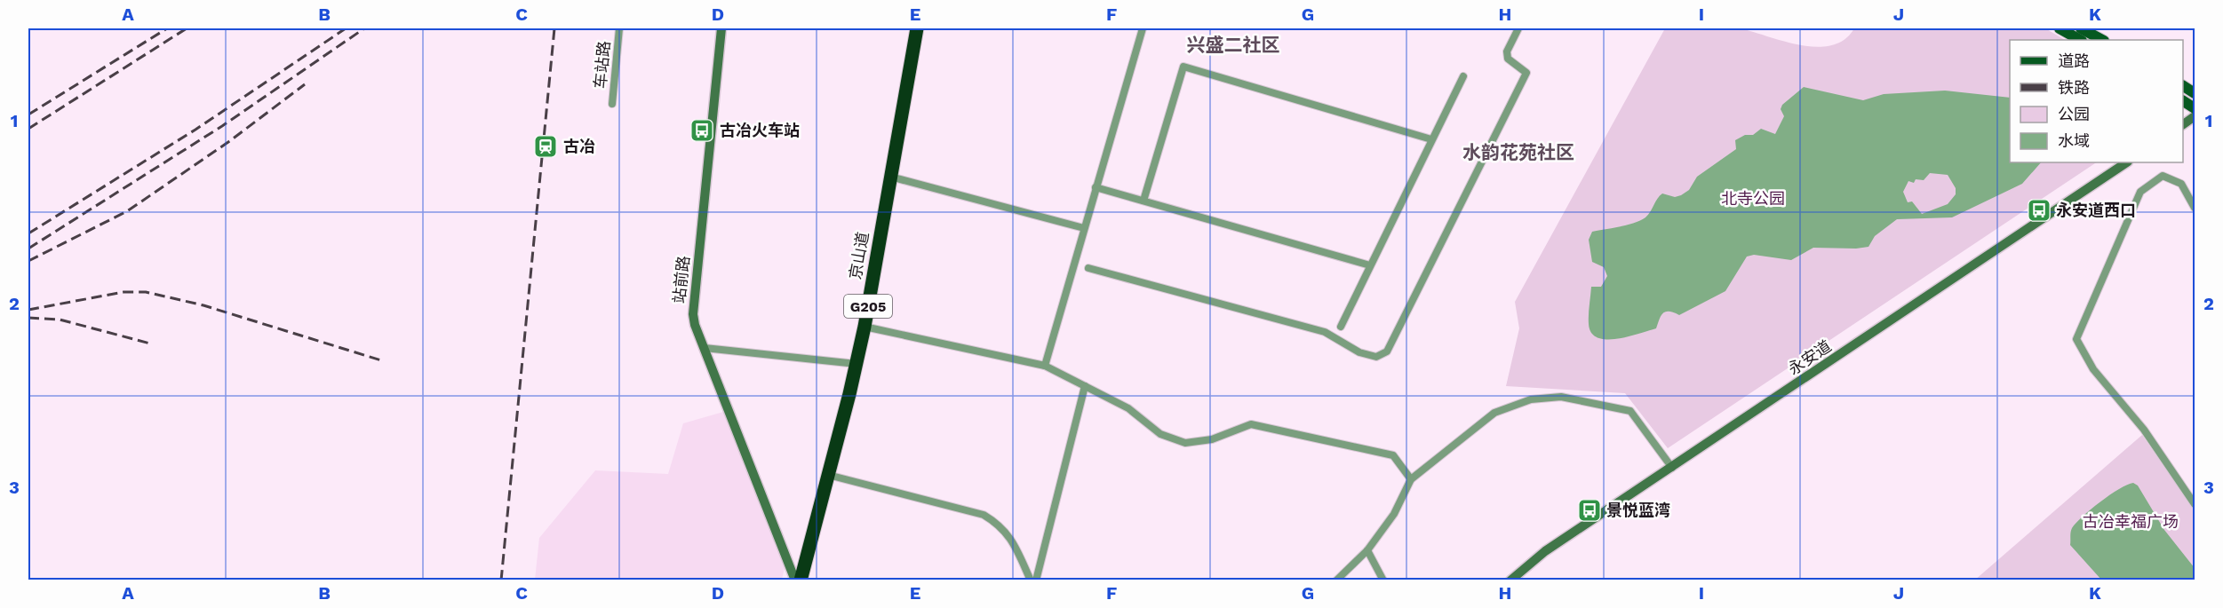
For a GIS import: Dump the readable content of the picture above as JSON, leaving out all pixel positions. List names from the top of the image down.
{
  "streets": {
    "highway": ["京山道", "G205"],
    "main road": ["站前路", "永安道"],
    "street": ["车站路"]
  },
  "districts": ["兴盛二社区", "水韵花苑社区"],
  "parks": ["北寺公园", "古冶幸福广场"],
  "places": {
    "bus stop": ["古冶火车站", "永安道西口", "景悦蓝湾"],
    "station": ["古冶"]
  },
  "legend": [
    "道路",
    "铁路",
    "公园",
    "水域"
  ],
  "grid": {
    "columns": [
      "A",
      "B",
      "C",
      "D",
      "E",
      "F",
      "G",
      "H",
      "I",
      "J",
      "K"
    ],
    "rows": ["1", "2", "3"]
  }
}
